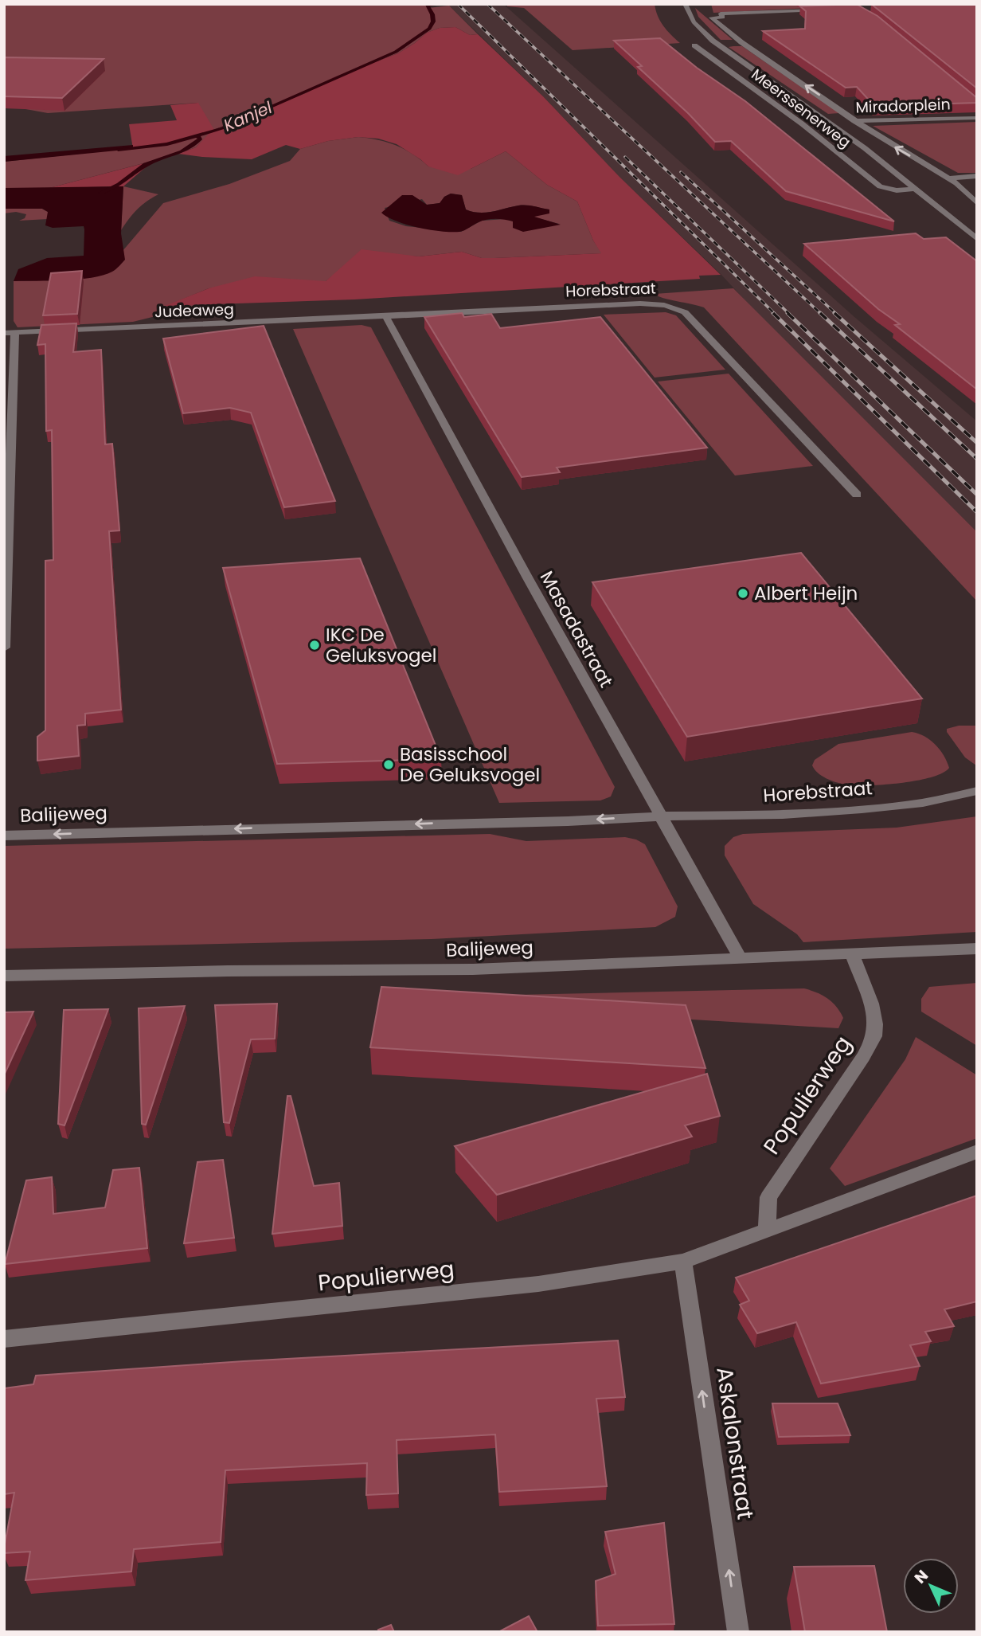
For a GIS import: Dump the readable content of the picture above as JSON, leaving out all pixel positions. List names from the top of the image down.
{
  "streets": {
    "street": [
      "Miradorplein",
      "Meerssenerweg",
      "Horebstraat",
      "Judeaweg",
      "Masadastraat",
      "Balijeweg",
      "Populierweg",
      "Askalonstraat"
    ]
  },
  "crossings": [
    ["Miradorplein", "Meerssenerweg"],
    ["Horebstraat", "Judeaweg"],
    ["Horebstraat", "Masadastraat"],
    ["Horebstraat", "Balijeweg"],
    ["Judeaweg", "Masadastraat"],
    ["Masadastraat", "Balijeweg"],
    ["Balijeweg", "Populierweg"],
    ["Populierweg", "Askalonstraat"]
  ],
  "one_way": ["Balijeweg", "Askalonstraat"],
  "water": ["Kanjel"],
  "places": ["Albert Heijn", "IKC De Geluksvogel", "Basisschool De Geluksvogel"],
  "north": "top left"
}
